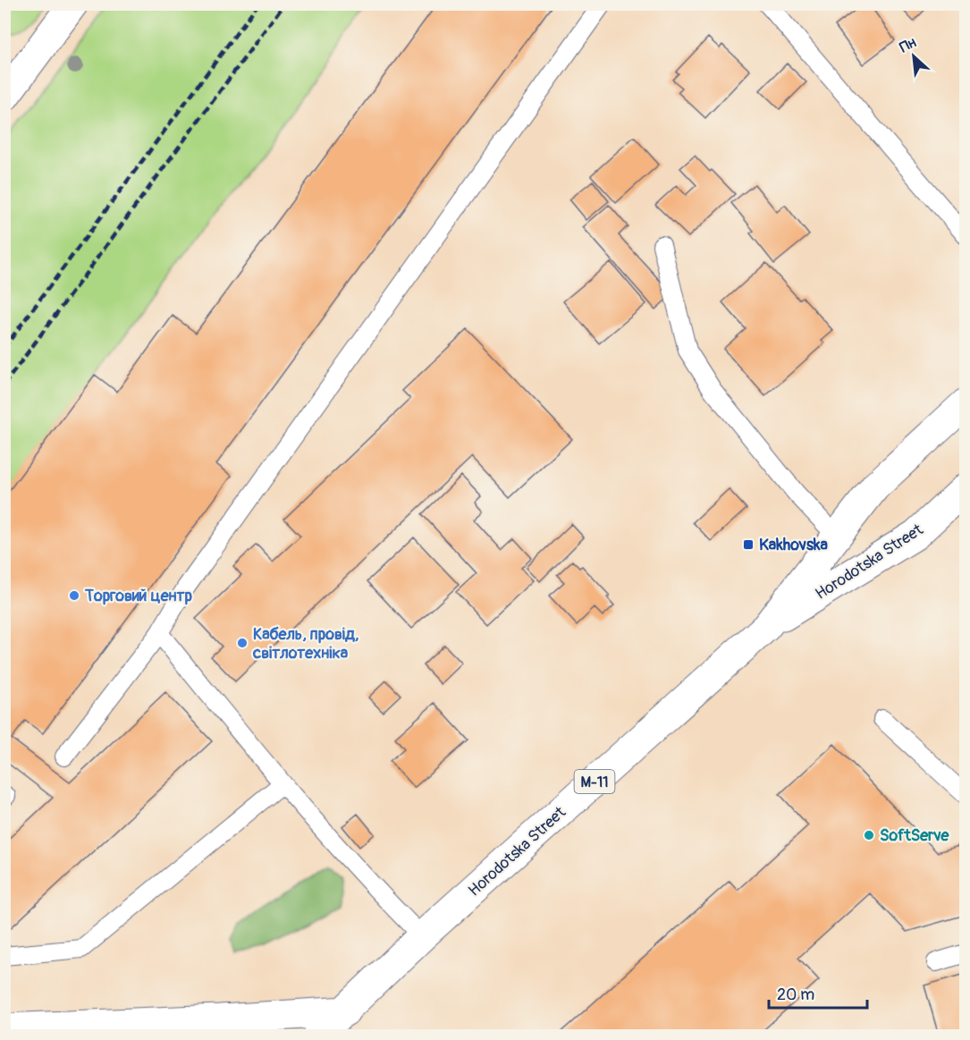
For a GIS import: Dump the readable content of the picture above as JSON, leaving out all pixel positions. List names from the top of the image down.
{
  "streets": {
    "main road": ["Horodotska Street", "М-11"]
  },
  "places": {
    "transit": ["Kakhovska"],
    "other": ["Торговий центр", "Кабель, провід, світлотехніка", "SoftServe"]
  },
  "scale_bar": "20 m",
  "north": "top left"
}
